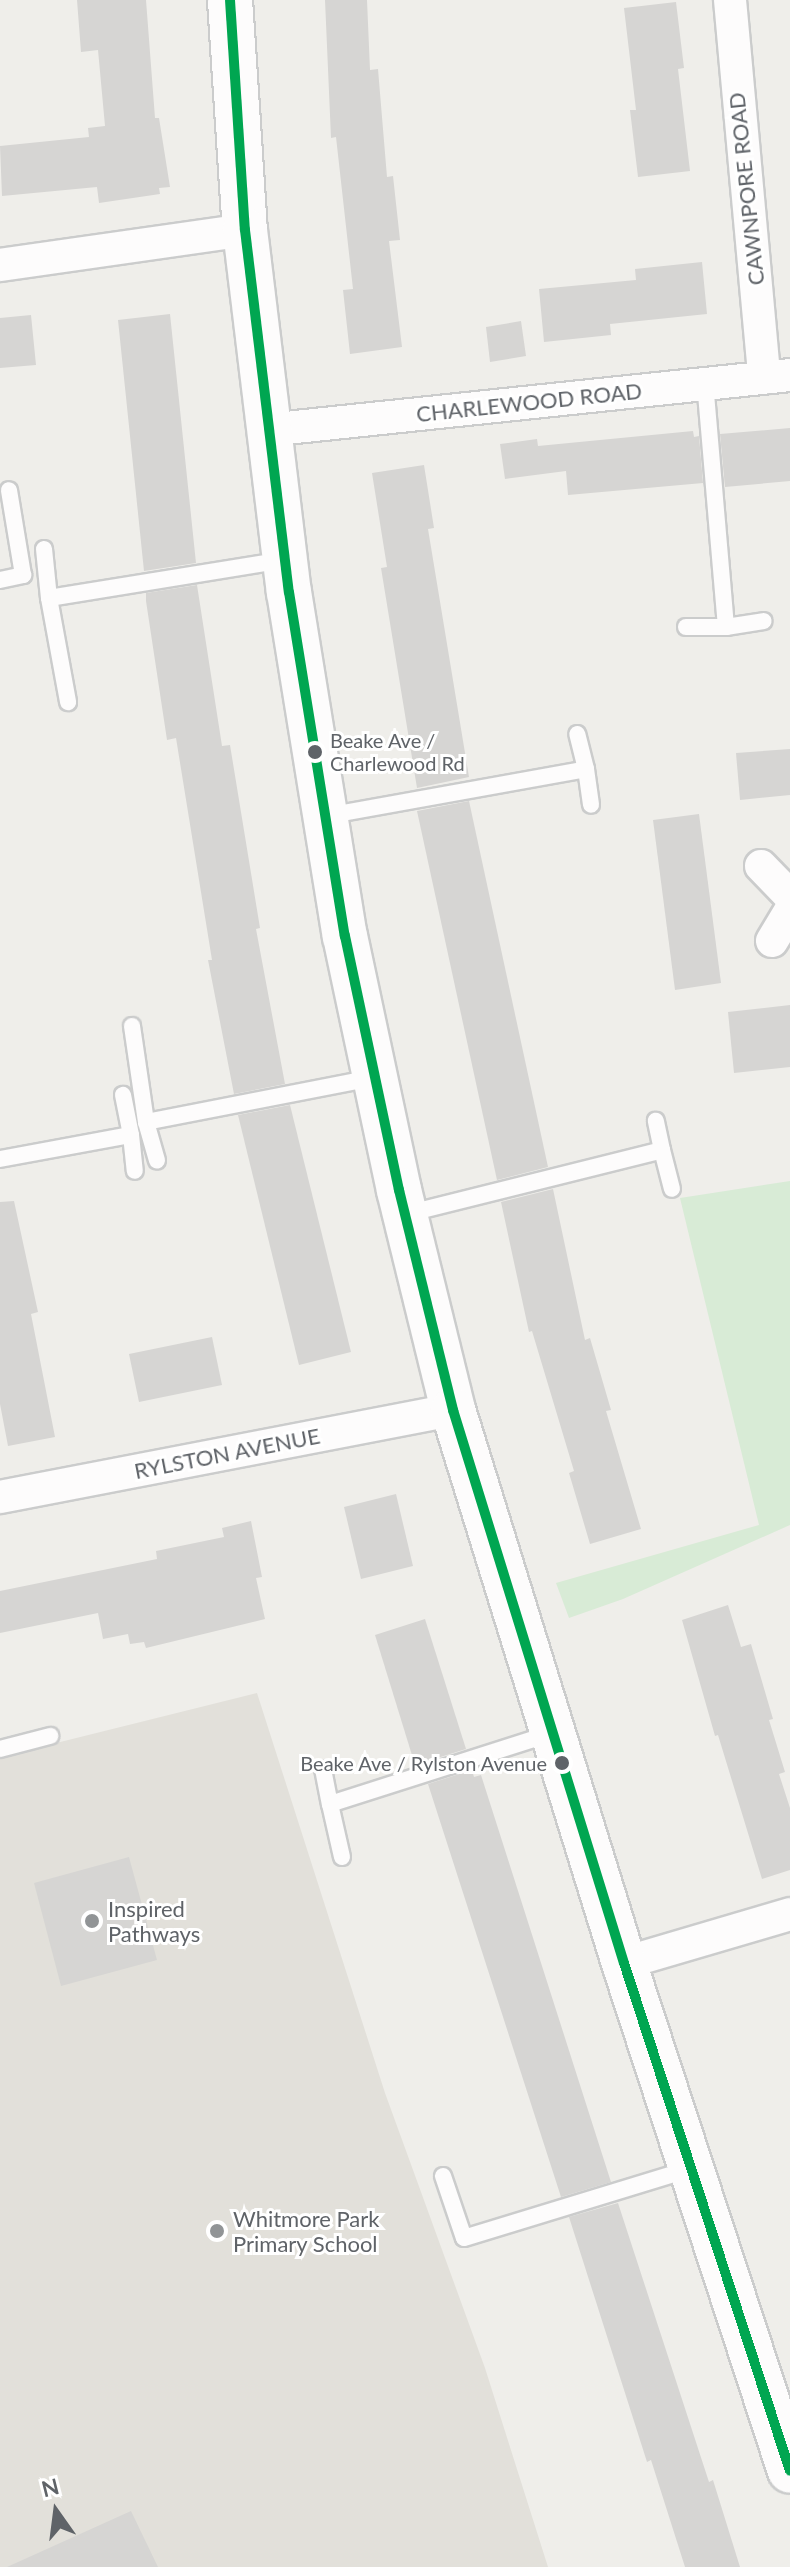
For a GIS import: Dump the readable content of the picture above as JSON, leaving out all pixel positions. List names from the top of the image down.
{
  "streets": {
    "street": ["CAWNPORE ROAD", "CHARLEWOOD ROAD", "RYLSTON AVENUE"]
  },
  "crossings": [
    ["CAWNPORE ROAD", "CHARLEWOOD ROAD"]
  ],
  "places": [
    "Beake Ave / Charlewood Rd",
    "Beake Ave / Rylston Avenue",
    "Inspired Pathways",
    "Whitmore Park Primary School"
  ],
  "north": "top"
}
